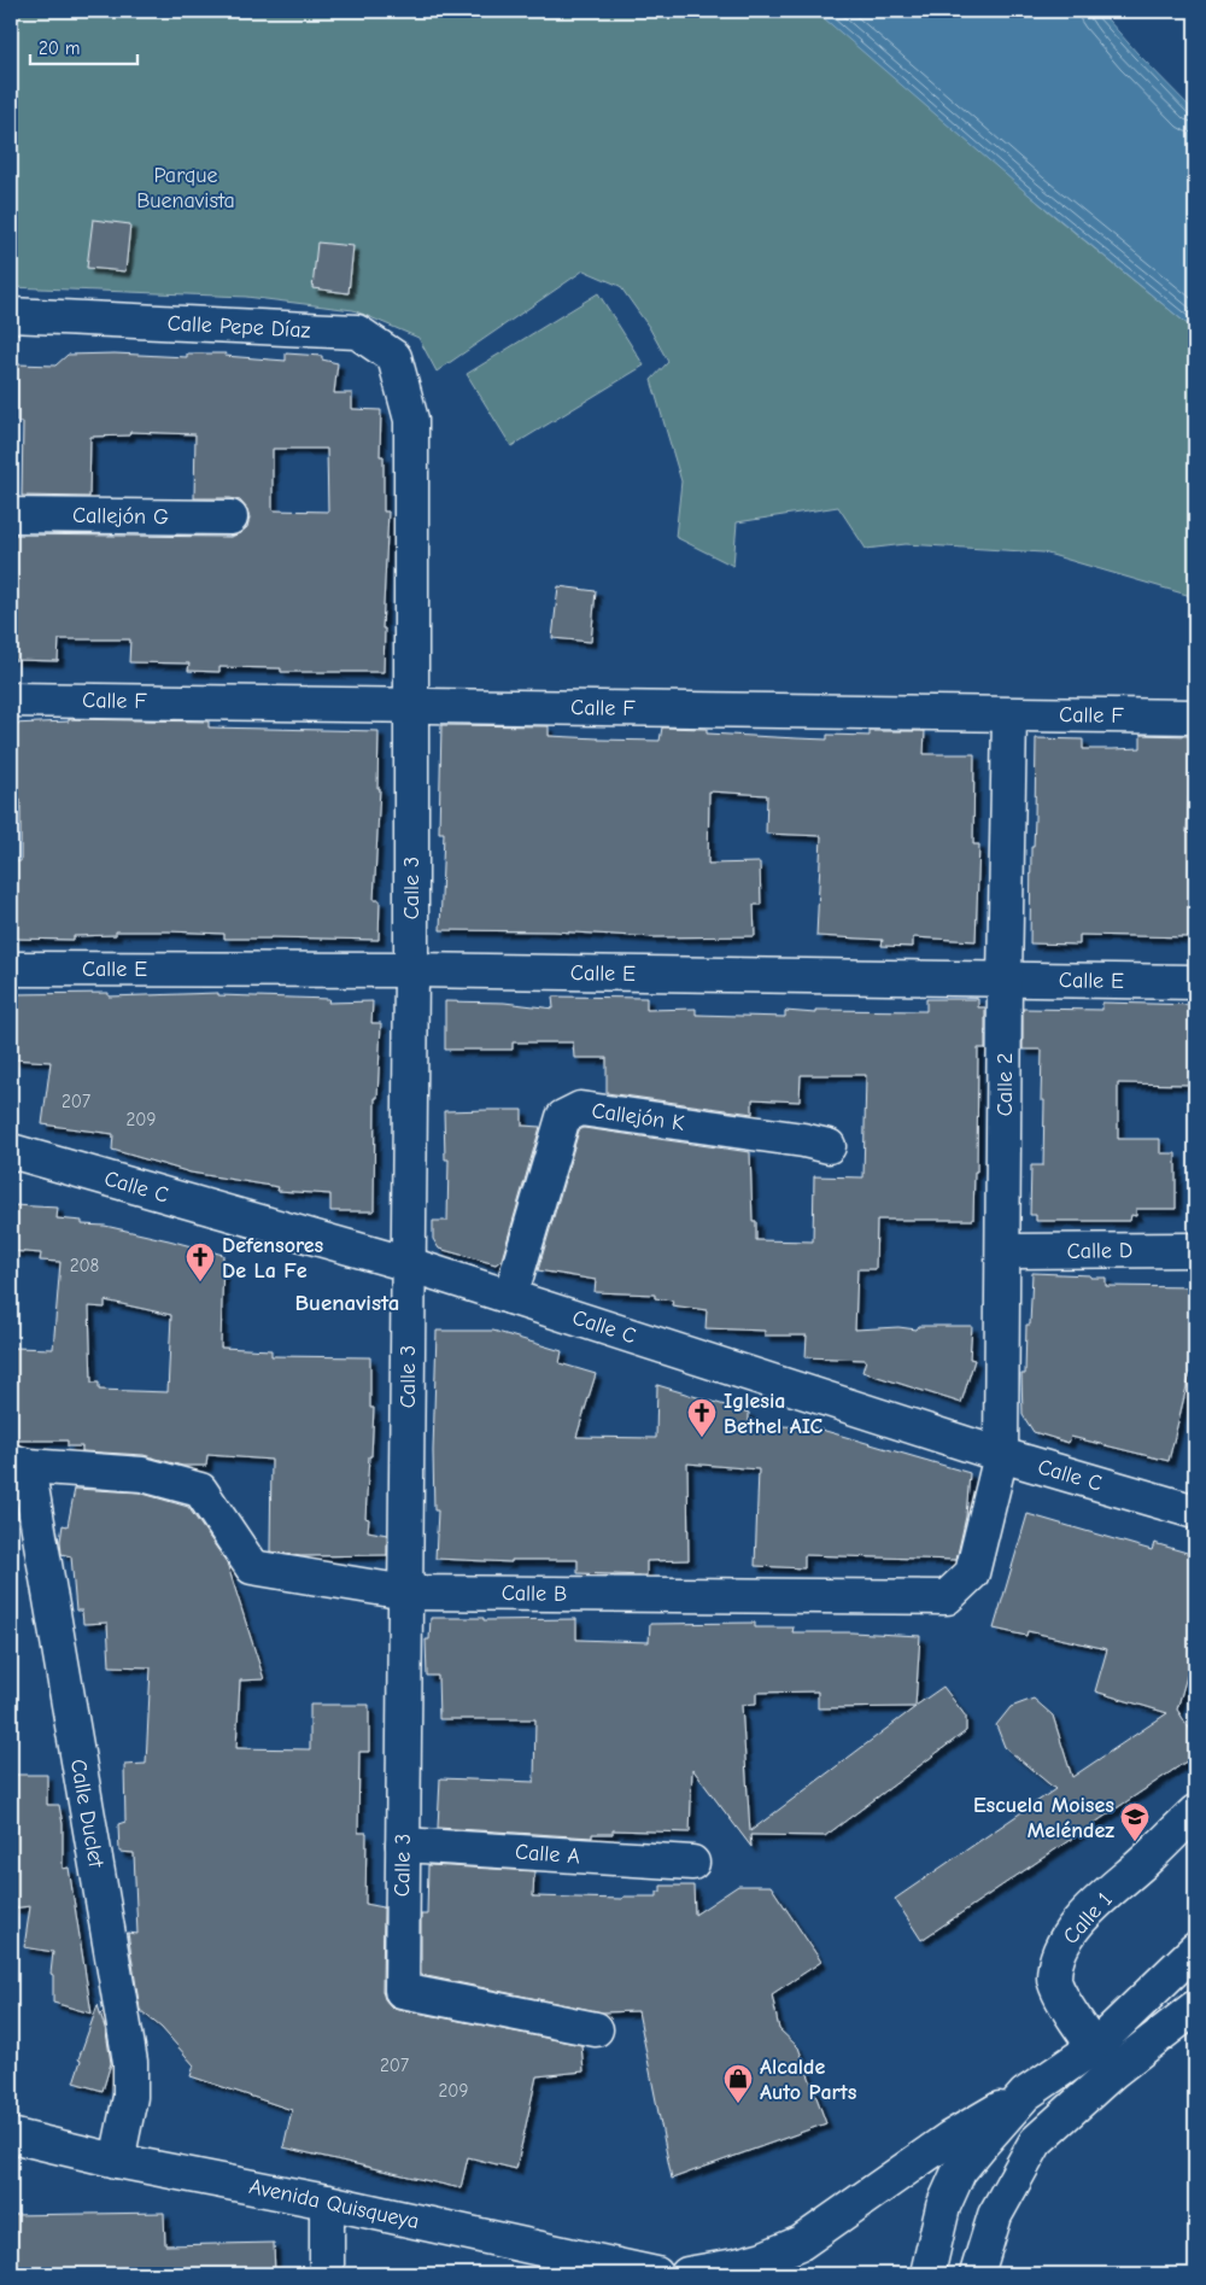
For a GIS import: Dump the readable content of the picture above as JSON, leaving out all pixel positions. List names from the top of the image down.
{
  "streets": {
    "street": [
      "Calle Pepe Díaz",
      "Callejón G",
      "Calle F",
      "Calle 3",
      "Calle E",
      "Calle 2",
      "Callejón K",
      "Calle C",
      "Calle D",
      "Calle B",
      "Calle Duclet",
      "Calle A",
      "Calle 1",
      "Avenida Quisqueya"
    ]
  },
  "crossings": [
    ["Calle Pepe Díaz", "Calle 3"],
    ["Calle F", "Calle 3"],
    ["Calle F", "Calle 2"],
    ["Calle 3", "Calle E"],
    ["Calle 3", "Calle C"],
    ["Calle 3", "Calle B"],
    ["Calle 3", "Calle A"],
    ["Calle E", "Calle 2"],
    ["Calle 2", "Calle C"],
    ["Calle 2", "Calle D"],
    ["Calle 2", "Calle B"],
    ["Callejón K", "Calle C"],
    ["Calle C", "Calle B"],
    ["Calle B", "Calle Duclet"],
    ["Calle Duclet", "Avenida Quisqueya"]
  ],
  "districts": ["Buenavista"],
  "parks": ["Parque Buenavista"],
  "places": {
    "church": ["Defensores De La Fe", "Iglesia Bethel AIC"],
    "school or university": ["Escuela Moises Meléndez"],
    "shop": ["Alcalde Auto Parts"]
  },
  "house_numbers": [
    "207",
    "209",
    "208",
    "207",
    "209"
  ],
  "scale_bar": "20 m"
}
